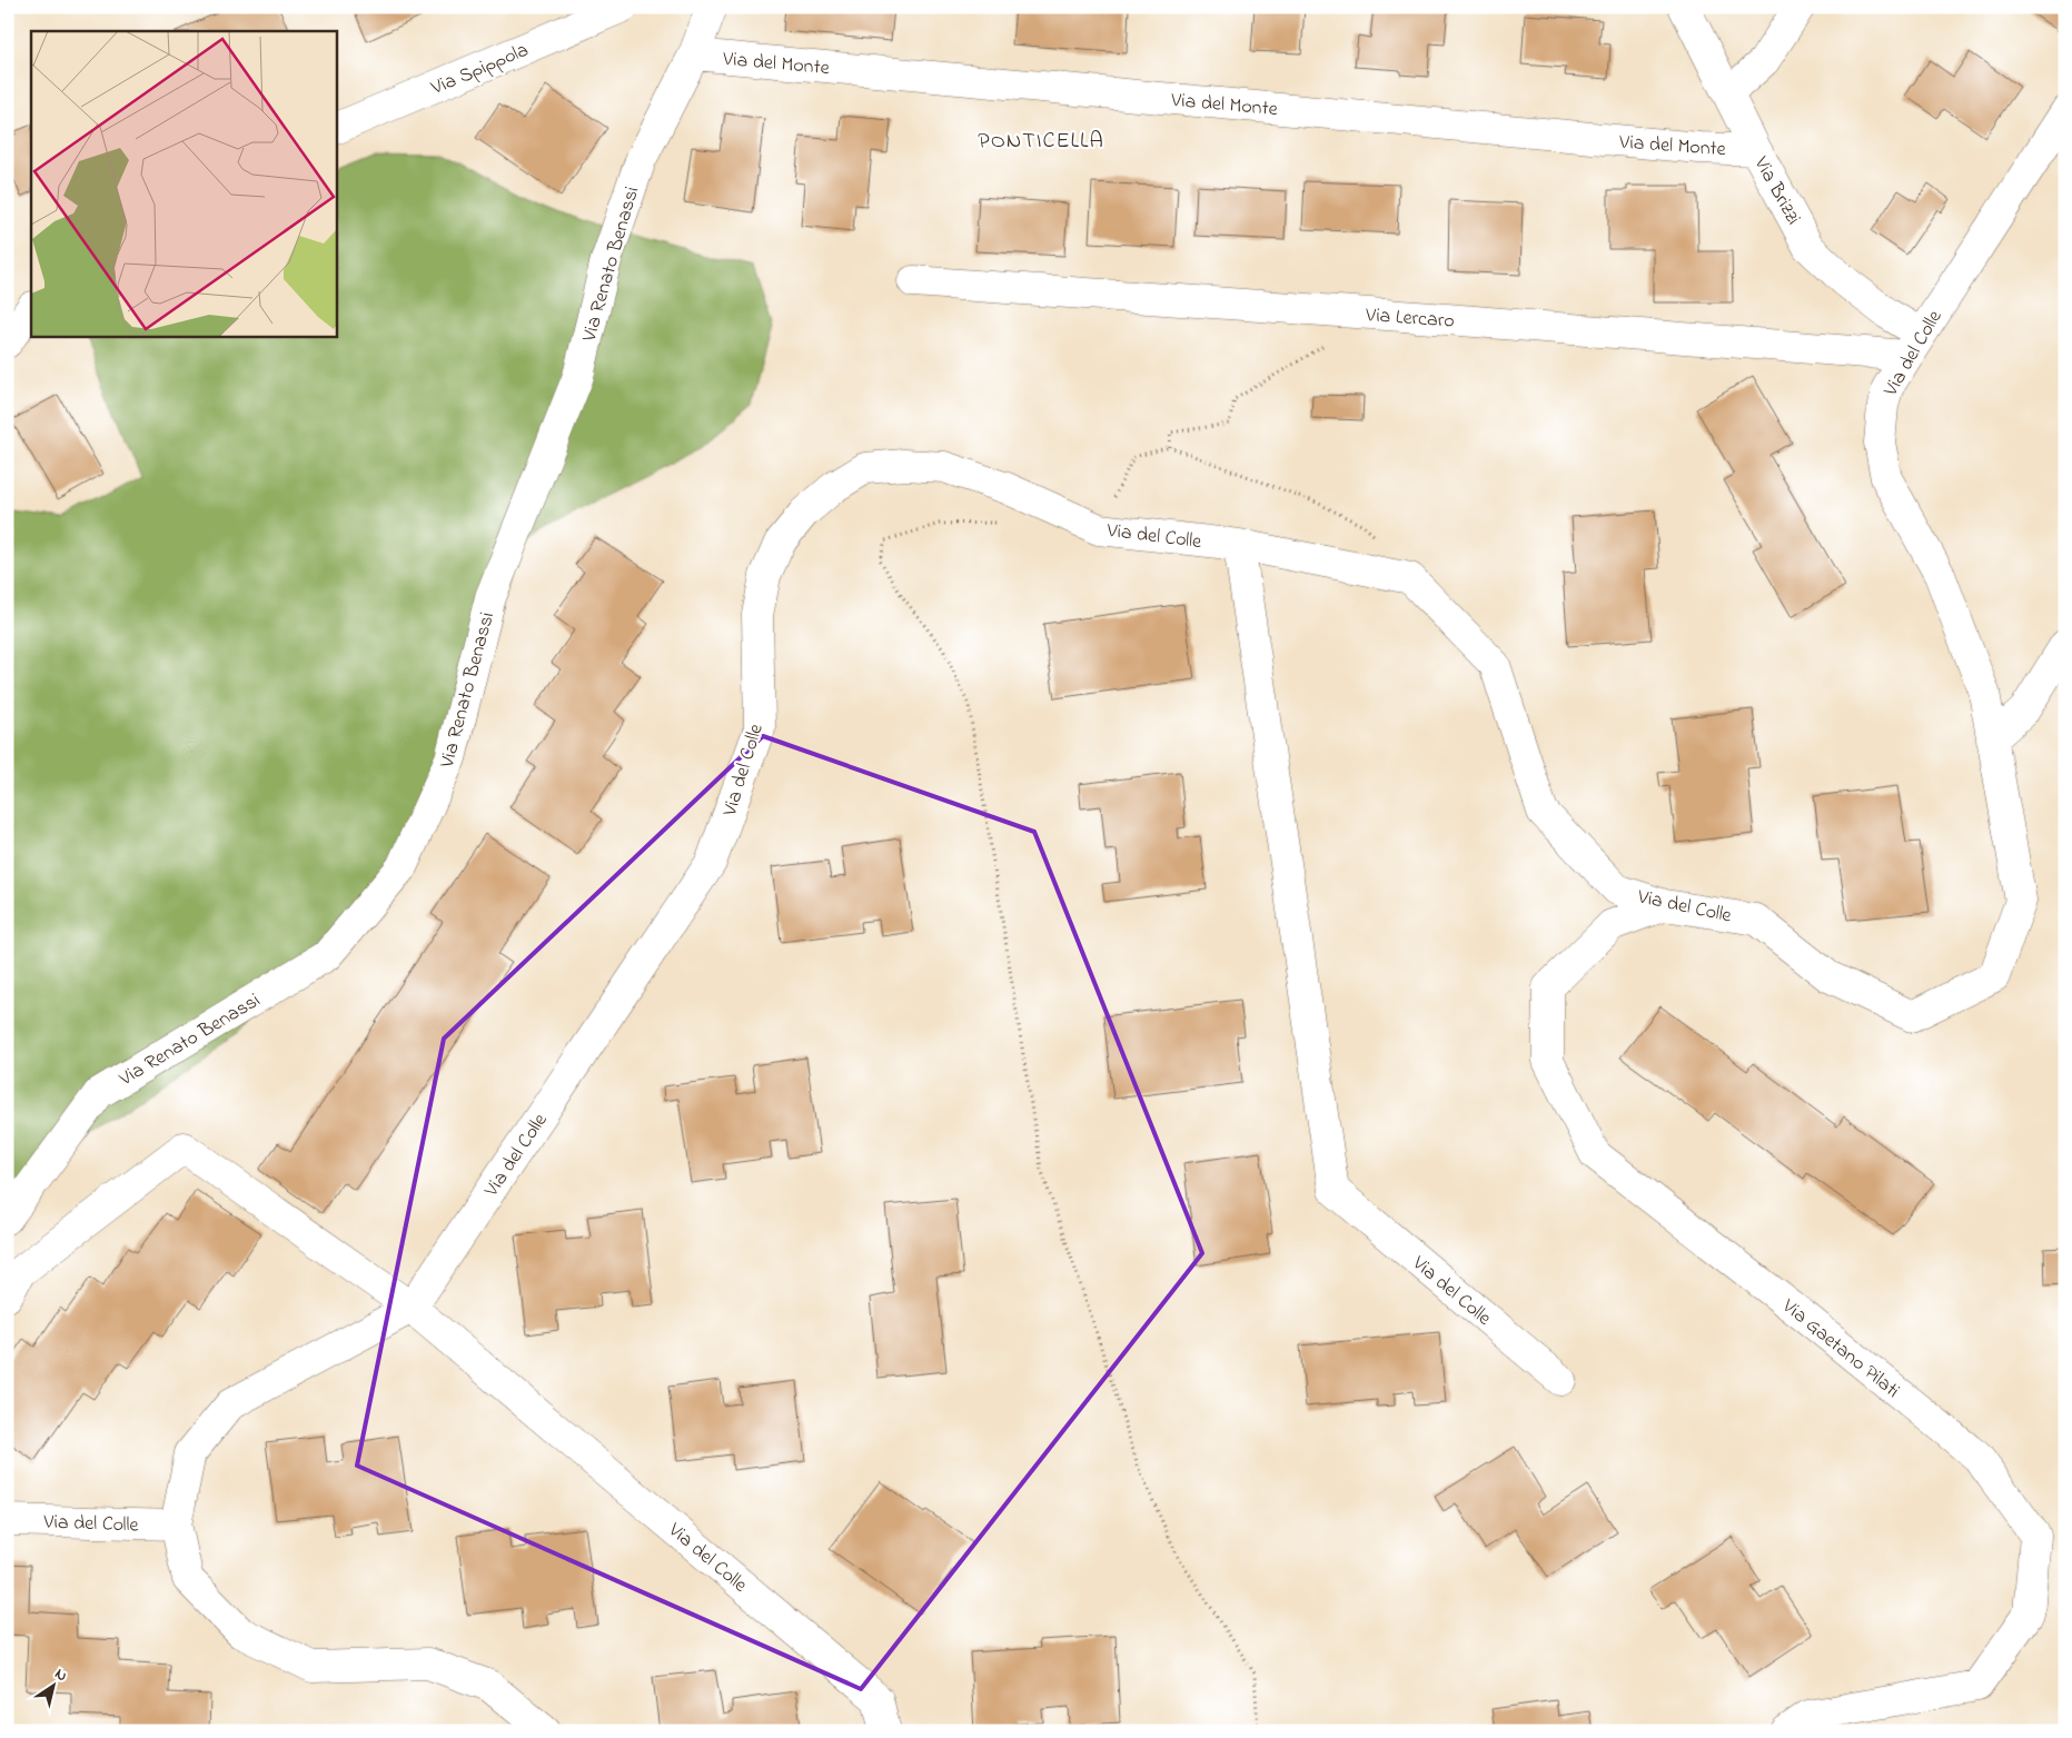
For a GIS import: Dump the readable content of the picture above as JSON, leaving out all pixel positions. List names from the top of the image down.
{
  "streets": {
    "street": [
      "Via del Monte",
      "Via Spippola",
      "Via Brizzi",
      "Via Renato Benassi",
      "Via Lercaro",
      "Via del Colle",
      "Via Gaetano Pilati"
    ]
  },
  "crossings": [
    ["Via del Monte", "Via Brizzi"],
    ["Via del Monte", "Via Renato Benassi"],
    ["Via Brizzi", "Via Lercaro"],
    ["Via Brizzi", "Via del Colle"],
    ["Via Lercaro", "Via del Colle"],
    ["Via del Colle", "Via Gaetano Pilati"]
  ],
  "districts": ["PONTICELLA"],
  "north": "top right"
}
